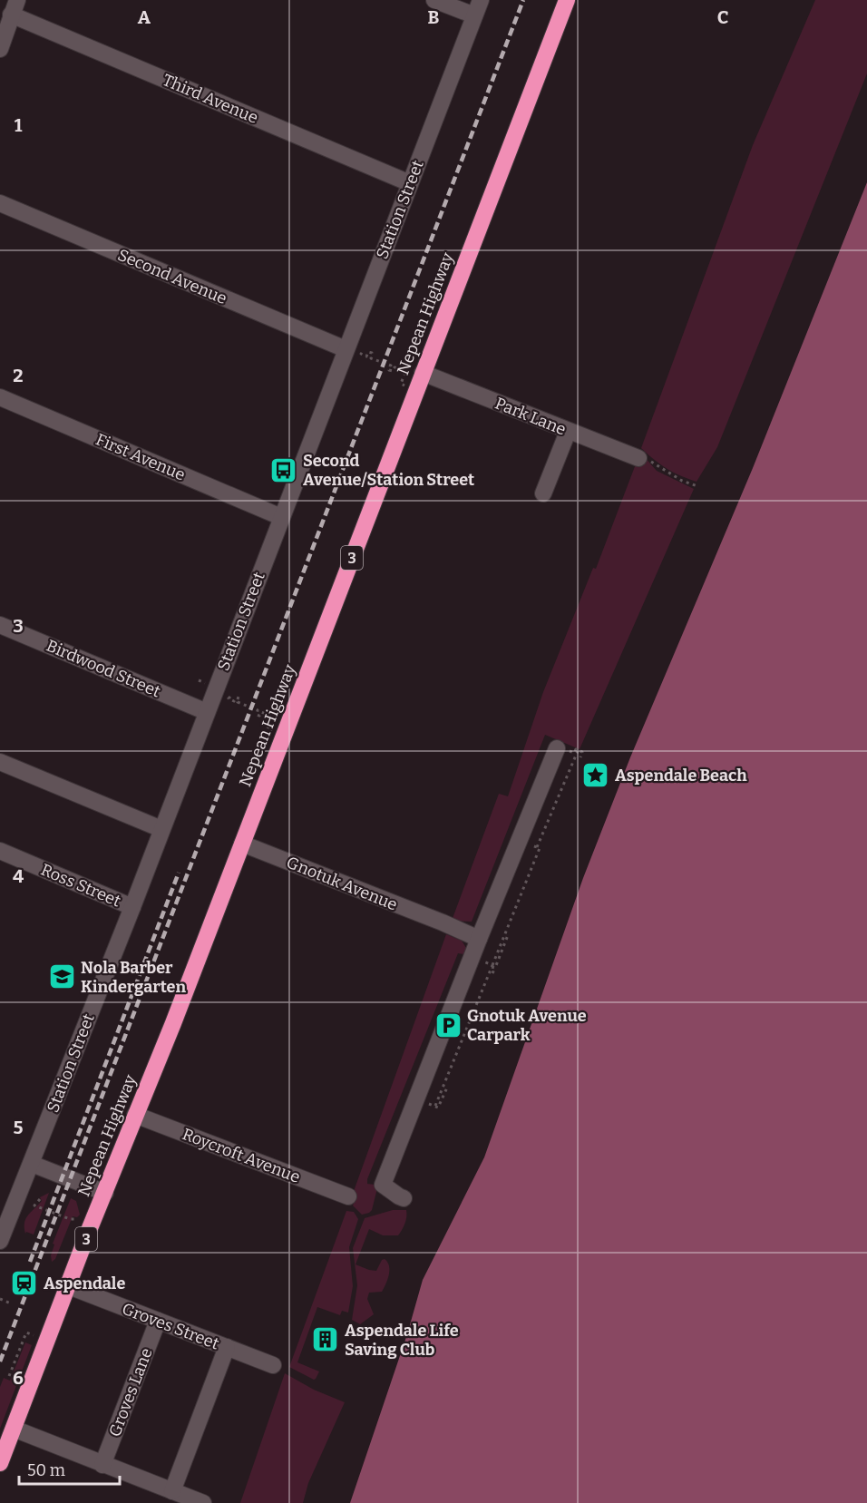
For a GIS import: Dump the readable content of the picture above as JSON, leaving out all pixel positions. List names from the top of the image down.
{
  "streets": {
    "highway": ["Nepean Highway", "3"],
    "street": [
      "Third Avenue",
      "Station Street",
      "Second Avenue",
      "Park Lane",
      "First Avenue",
      "Birdwood Street",
      "Gnotuk Avenue",
      "Ross Street",
      "Roycroft Avenue",
      "Groves Street",
      "Groves Lane"
    ]
  },
  "crossings": [
    ["Third Avenue", "Station Street"],
    ["Station Street", "Second Avenue"],
    ["Station Street", "First Avenue"],
    ["Station Street", "Birdwood Street"],
    ["Station Street", "Ross Street"],
    ["Nepean Highway", "Park Lane"],
    ["Nepean Highway", "Gnotuk Avenue"],
    ["Nepean Highway", "Roycroft Avenue"],
    ["Nepean Highway", "Groves Street"],
    ["Groves Street", "Groves Lane"]
  ],
  "places": {
    "bus stop": ["Second Avenue/Station Street"],
    "place": ["Aspendale Beach"],
    "school or university": ["Nola Barber Kindergarten"],
    "parking": ["Gnotuk Avenue Carpark"],
    "station": ["Aspendale"],
    "building": ["Aspendale Life Saving Club"]
  },
  "scale_bar": "50 m",
  "grid": {
    "columns": ["A", "B", "C"],
    "rows": [
      "1",
      "2",
      "3",
      "4",
      "5",
      "6"
    ]
  }
}
